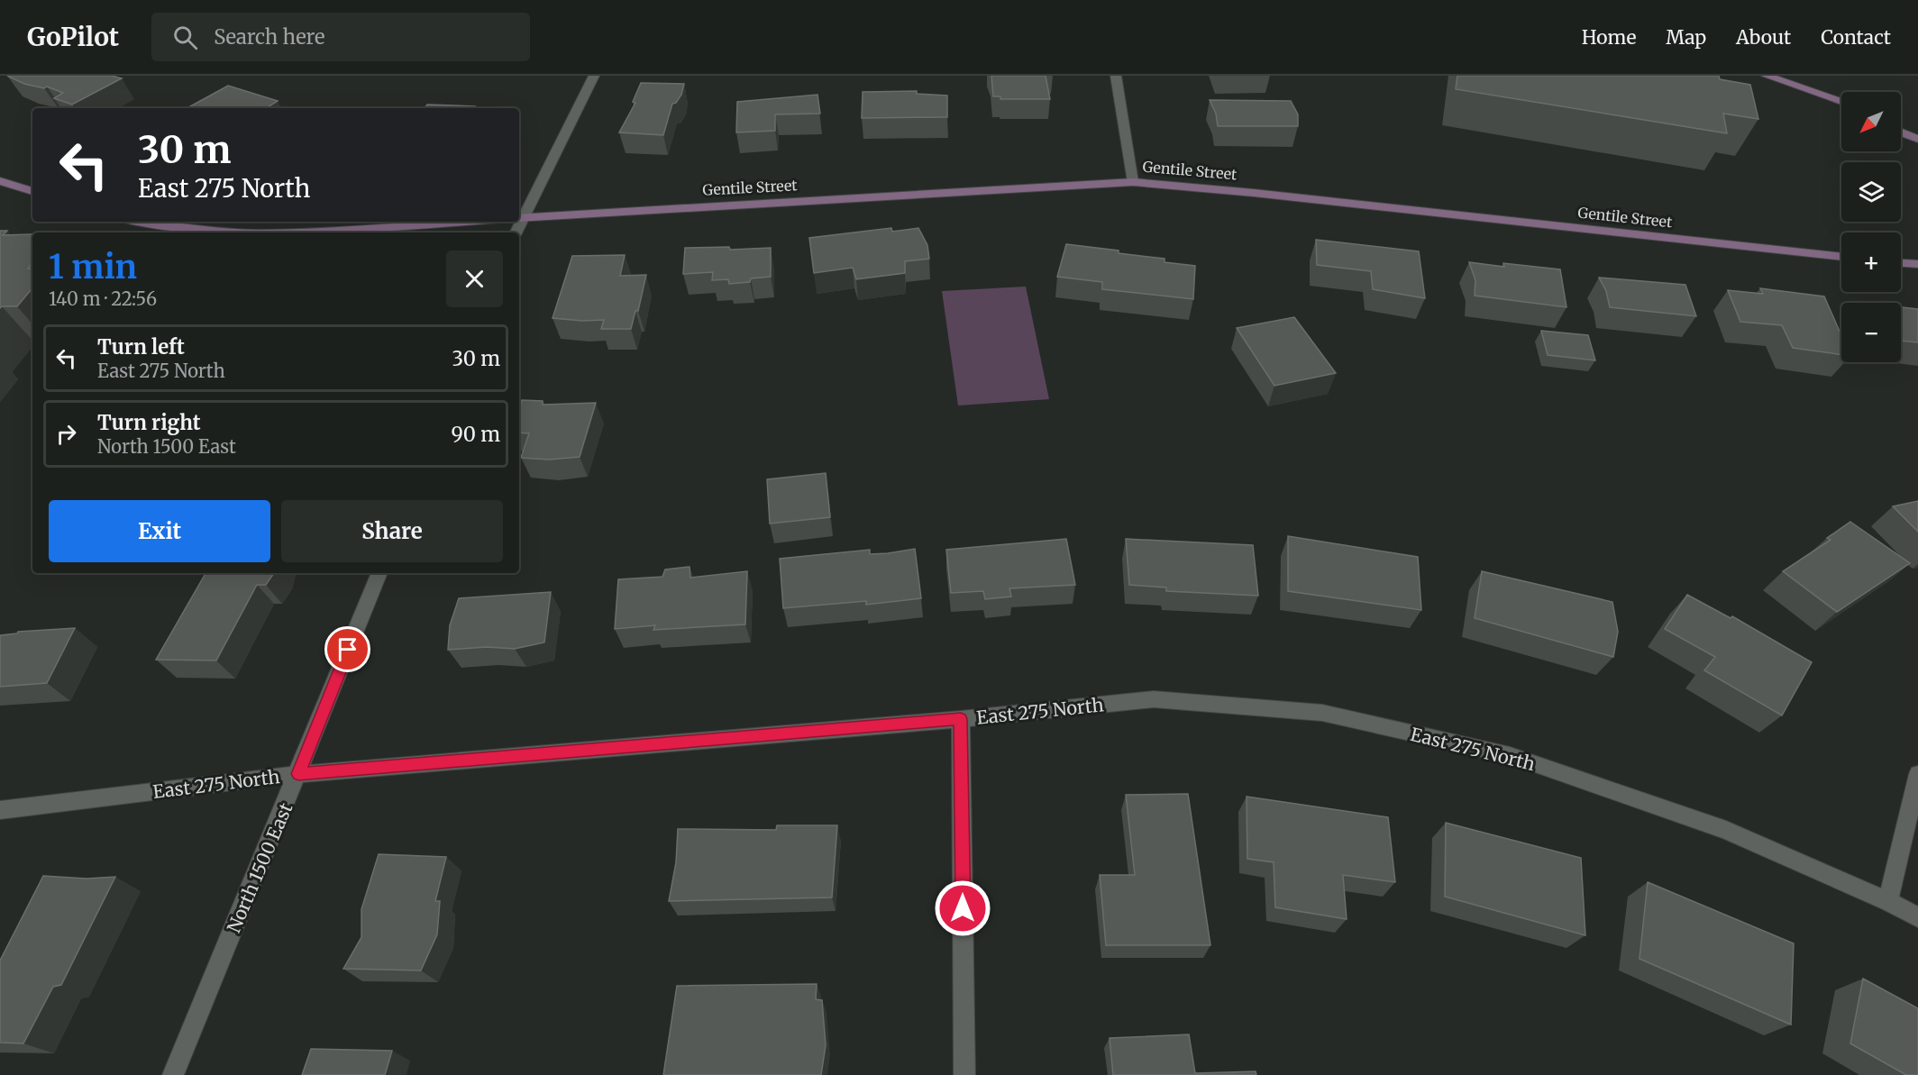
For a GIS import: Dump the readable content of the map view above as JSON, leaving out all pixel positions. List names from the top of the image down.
{
  "streets": {
    "street": ["Gentile Street", "East 275 North", "North 1500 East"]
  },
  "crossings": [
    ["East 275 North", "North 1500 East"]
  ],
  "north": "bottom left",
  "page": {
    "header": "GoPilot",
    "search": "Search here",
    "nav": [
      "Home",
      "Map",
      "About",
      "Contact"
    ],
    "map_buttons": ["+", "−"],
    "turn": ["30 m", "East 275 North"],
    "heading": ["1 min", "140 m · 22:56"],
    "list": [
      {
        "name": "Turn left",
        "note": "East 275 North",
        "value": "30 m"
      },
      {
        "name": "Turn right",
        "note": "North 1500 East",
        "value": "90 m"
      }
    ],
    "buttons": ["Exit", "Share"]
  }
}
